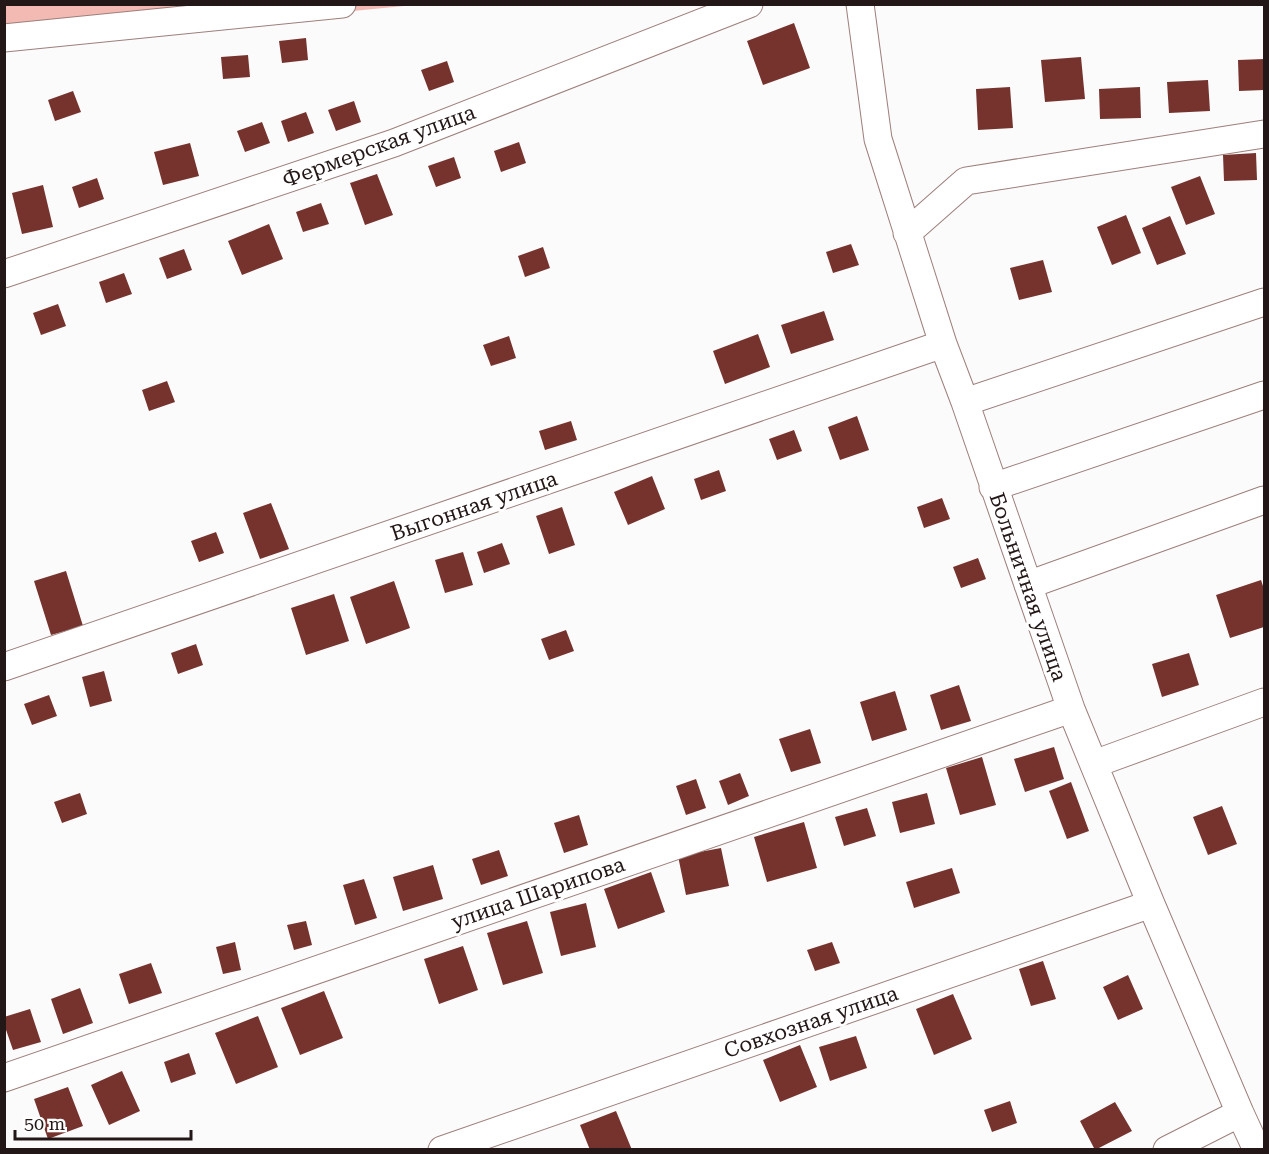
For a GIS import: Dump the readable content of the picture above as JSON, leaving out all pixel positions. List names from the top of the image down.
{
  "streets": {
    "street": [
      "Фермерская улица",
      "Выгонная улица",
      "Больничная улица",
      "улица Шарипова",
      "Совхозная улица"
    ]
  },
  "crossings": [
    ["Выгонная улица", "Больничная улица"],
    ["Больничная улица", "улица Шарипова"],
    ["Больничная улица", "Совхозная улица"]
  ],
  "scale_bar": "50 m"
}
